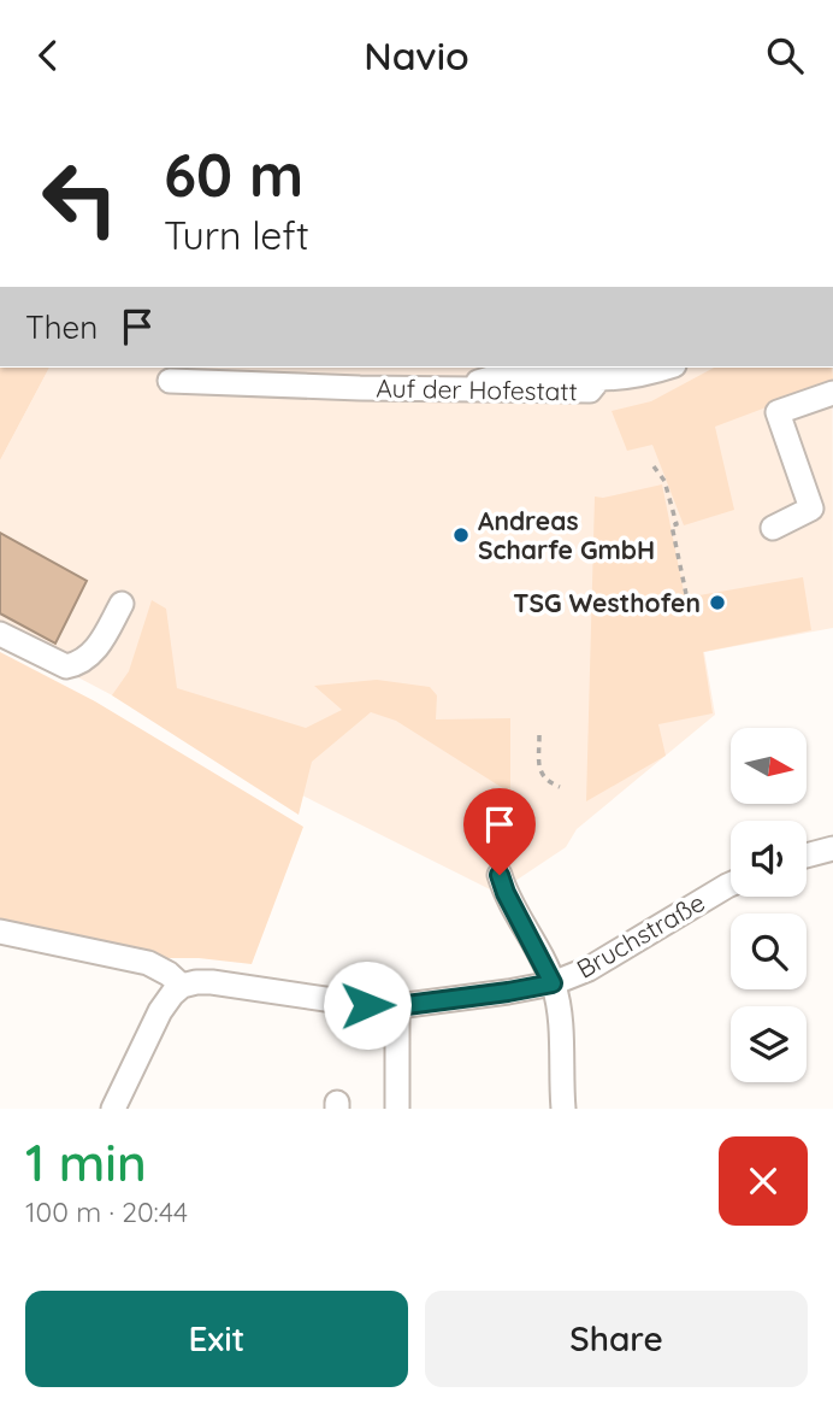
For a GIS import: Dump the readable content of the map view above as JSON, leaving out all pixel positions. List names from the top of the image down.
{
  "streets": {
    "street": ["Auf der Hofestatt", "Bruchstraße"]
  },
  "places": ["Andreas Scharfe GmbH", "TSG Westhofen"],
  "north": "right",
  "page": {
    "header": "Navio",
    "turn": ["60 m", "Turn left"],
    "then": "Then",
    "heading": ["1 min", "100 m · 20:44"],
    "buttons": ["Exit", "Share"]
  }
}
